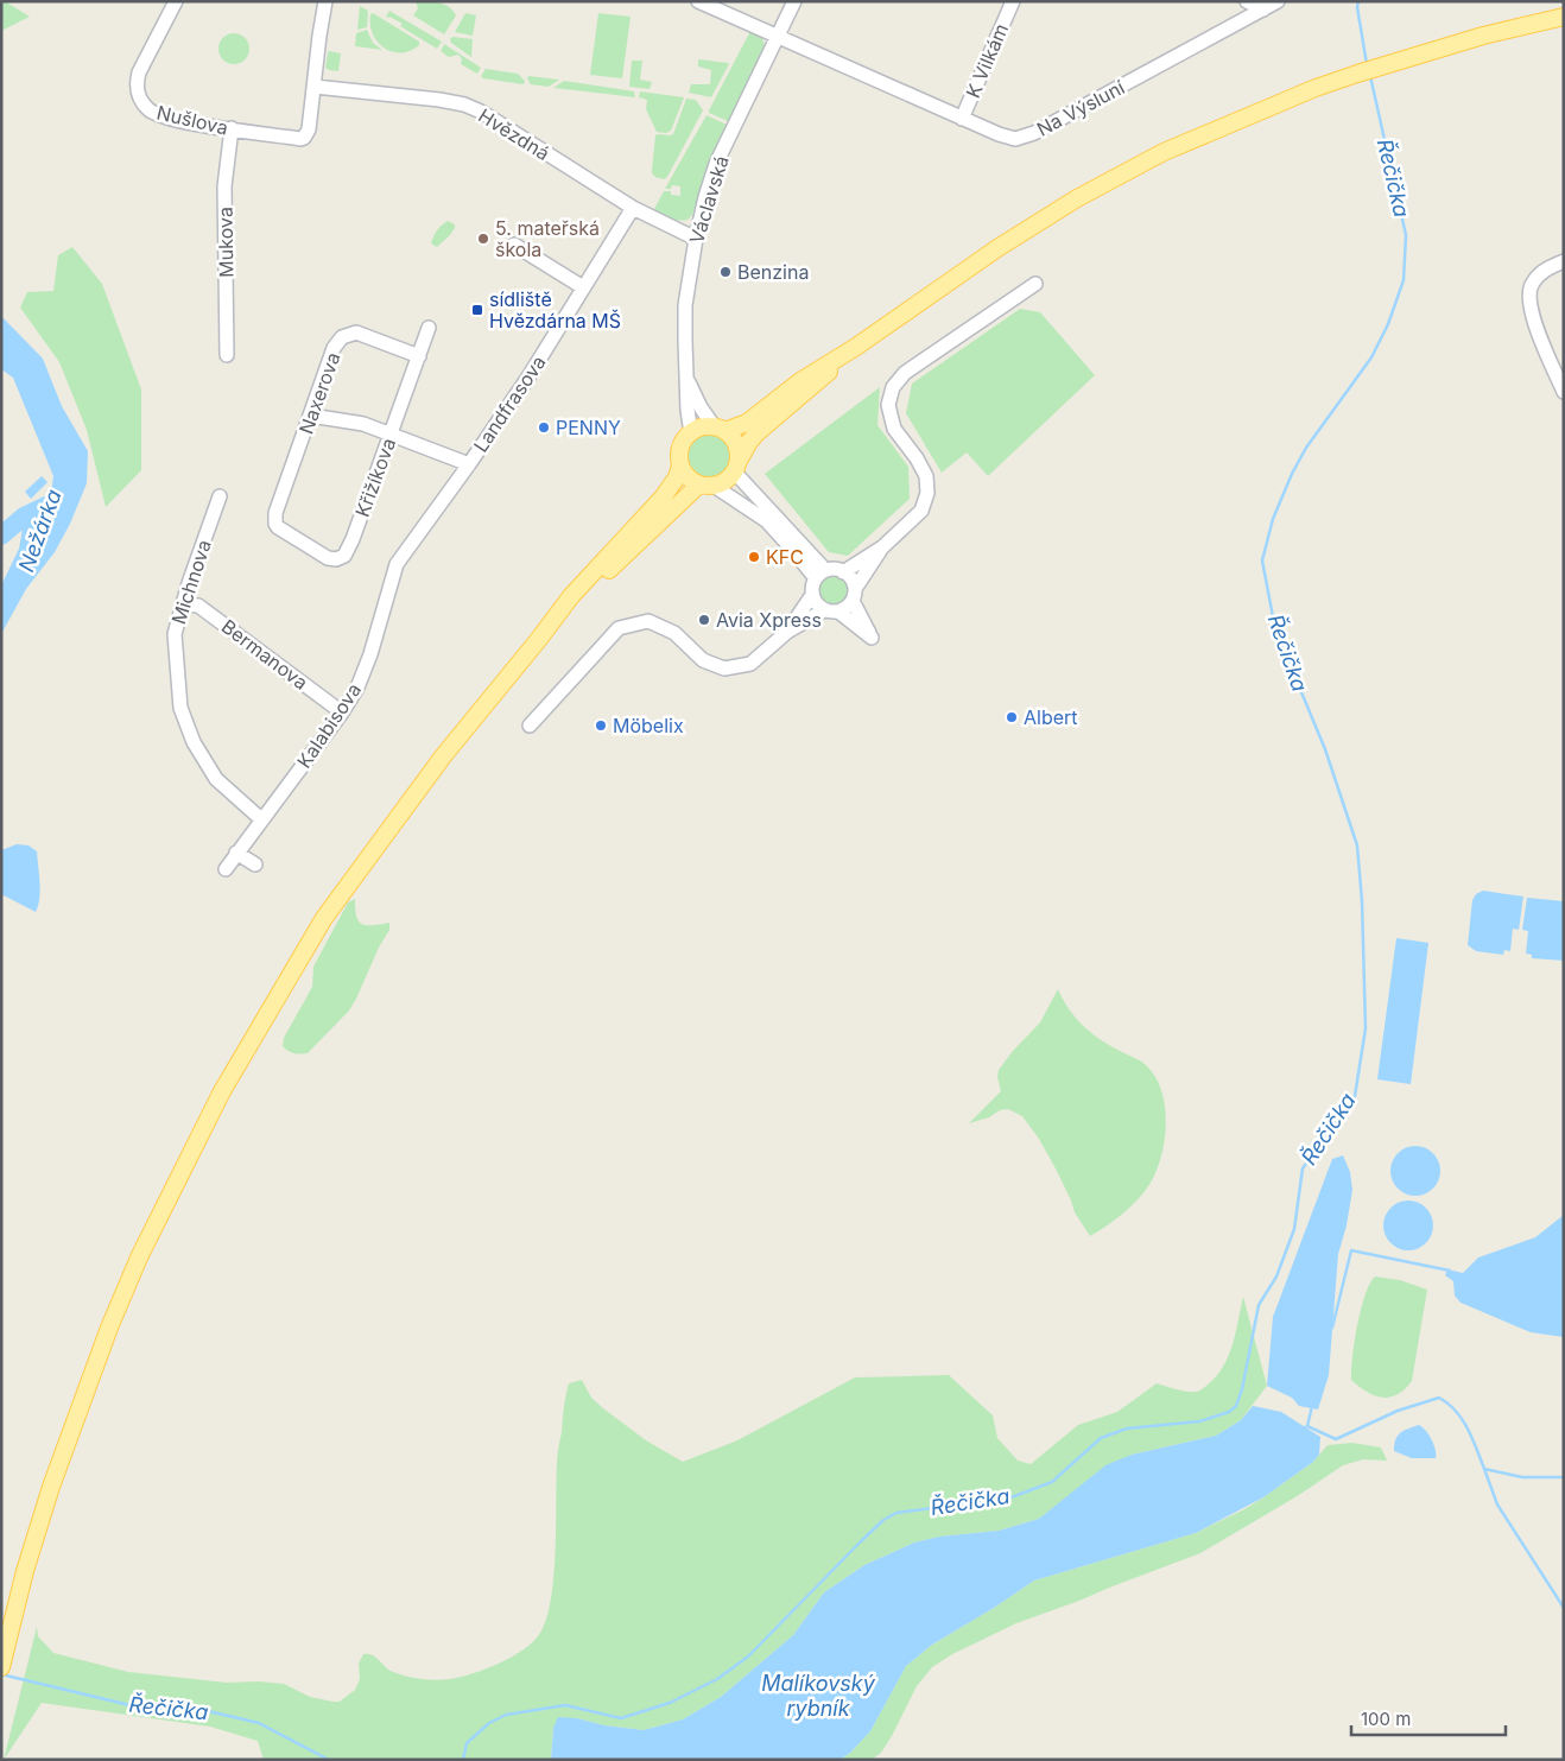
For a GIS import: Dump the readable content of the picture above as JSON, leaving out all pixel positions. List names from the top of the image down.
{
  "streets": {
    "street": [
      "K Vilkám",
      "Na Výsluní",
      "Nušlova",
      "Hvězdná",
      "Václavská",
      "Mukova",
      "Naxerova",
      "Landfrasova",
      "Křižíkova",
      "Michnova",
      "Bermanova",
      "Kalabisova"
    ]
  },
  "crossings": [
    ["K Vilkám", "Na Výsluní"],
    ["Na Výsluní", "Václavská"],
    ["Nušlova", "Hvězdná"],
    ["Nušlova", "Mukova"],
    ["Hvězdná", "Václavská"],
    ["Hvězdná", "Landfrasova"],
    ["Naxerova", "Křižíkova"],
    ["Landfrasova", "Kalabisova"],
    ["Michnova", "Bermanova"],
    ["Michnova", "Kalabisova"],
    ["Bermanova", "Kalabisova"]
  ],
  "water": ["Řečička", "Nežárka", "Malíkovský rybník"],
  "places": {
    "other": [
      "5. mateřská škola",
      "Benzina",
      "PENNY",
      "KFC",
      "Avia Xpress",
      "Albert",
      "Möbelix"
    ],
    "transit": ["sídliště Hvězdárna MŠ"]
  },
  "scale_bar": "100 m"
}
